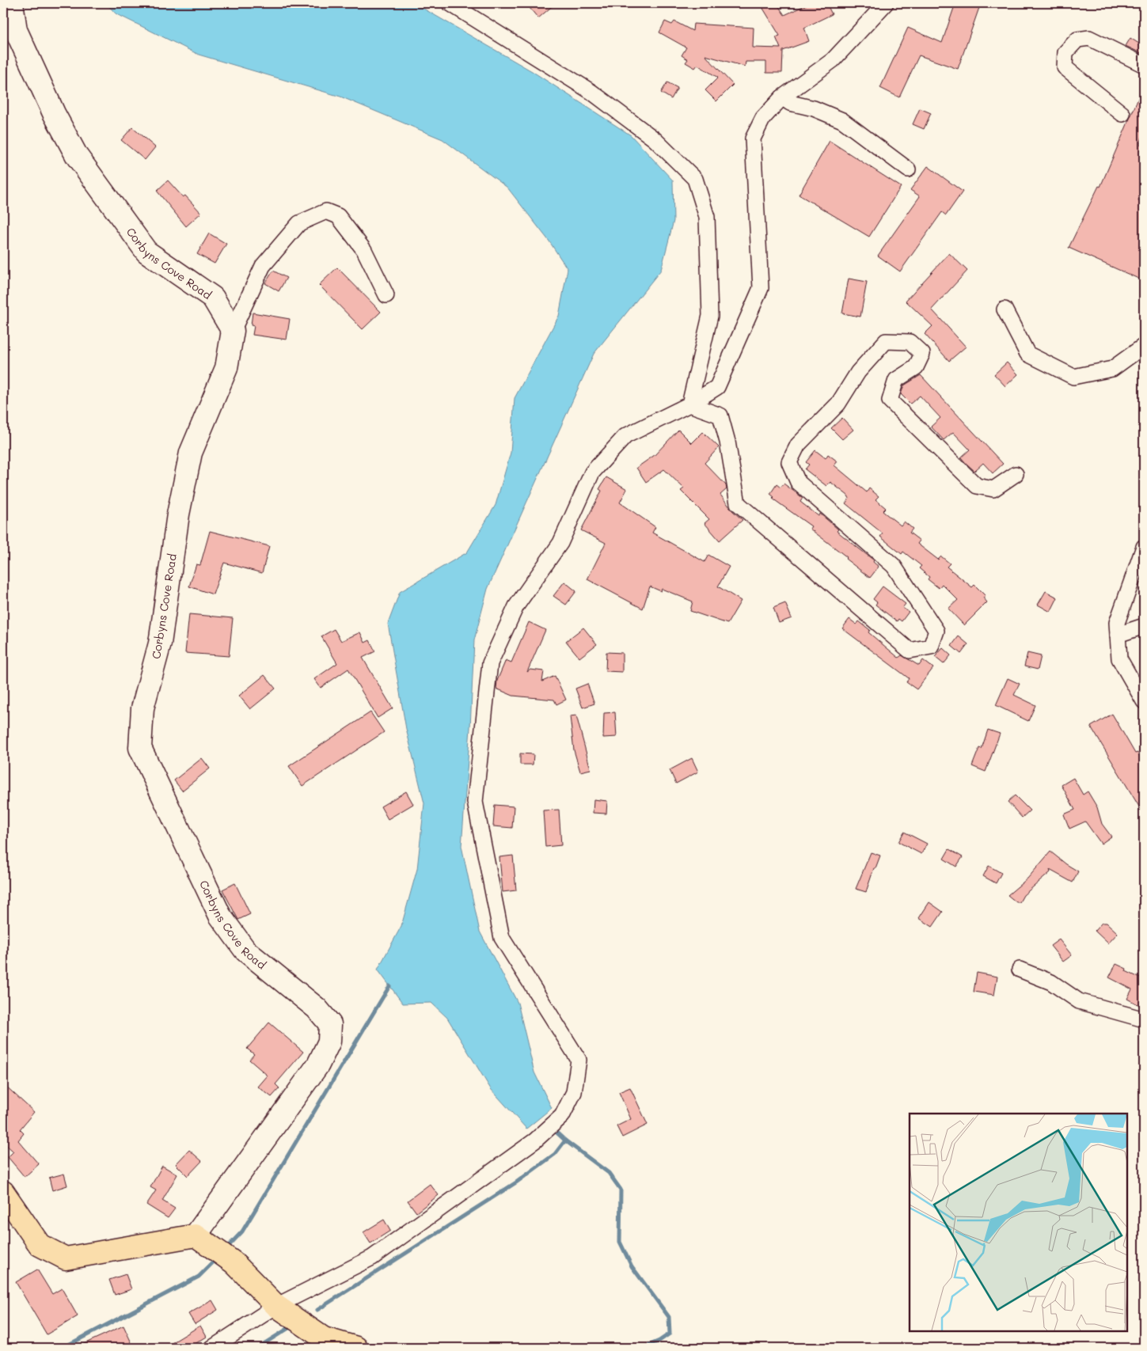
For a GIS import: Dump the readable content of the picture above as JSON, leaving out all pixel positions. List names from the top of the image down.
{
  "streets": {
    "main road": ["Corbyns Cove Road"]
  }
}
